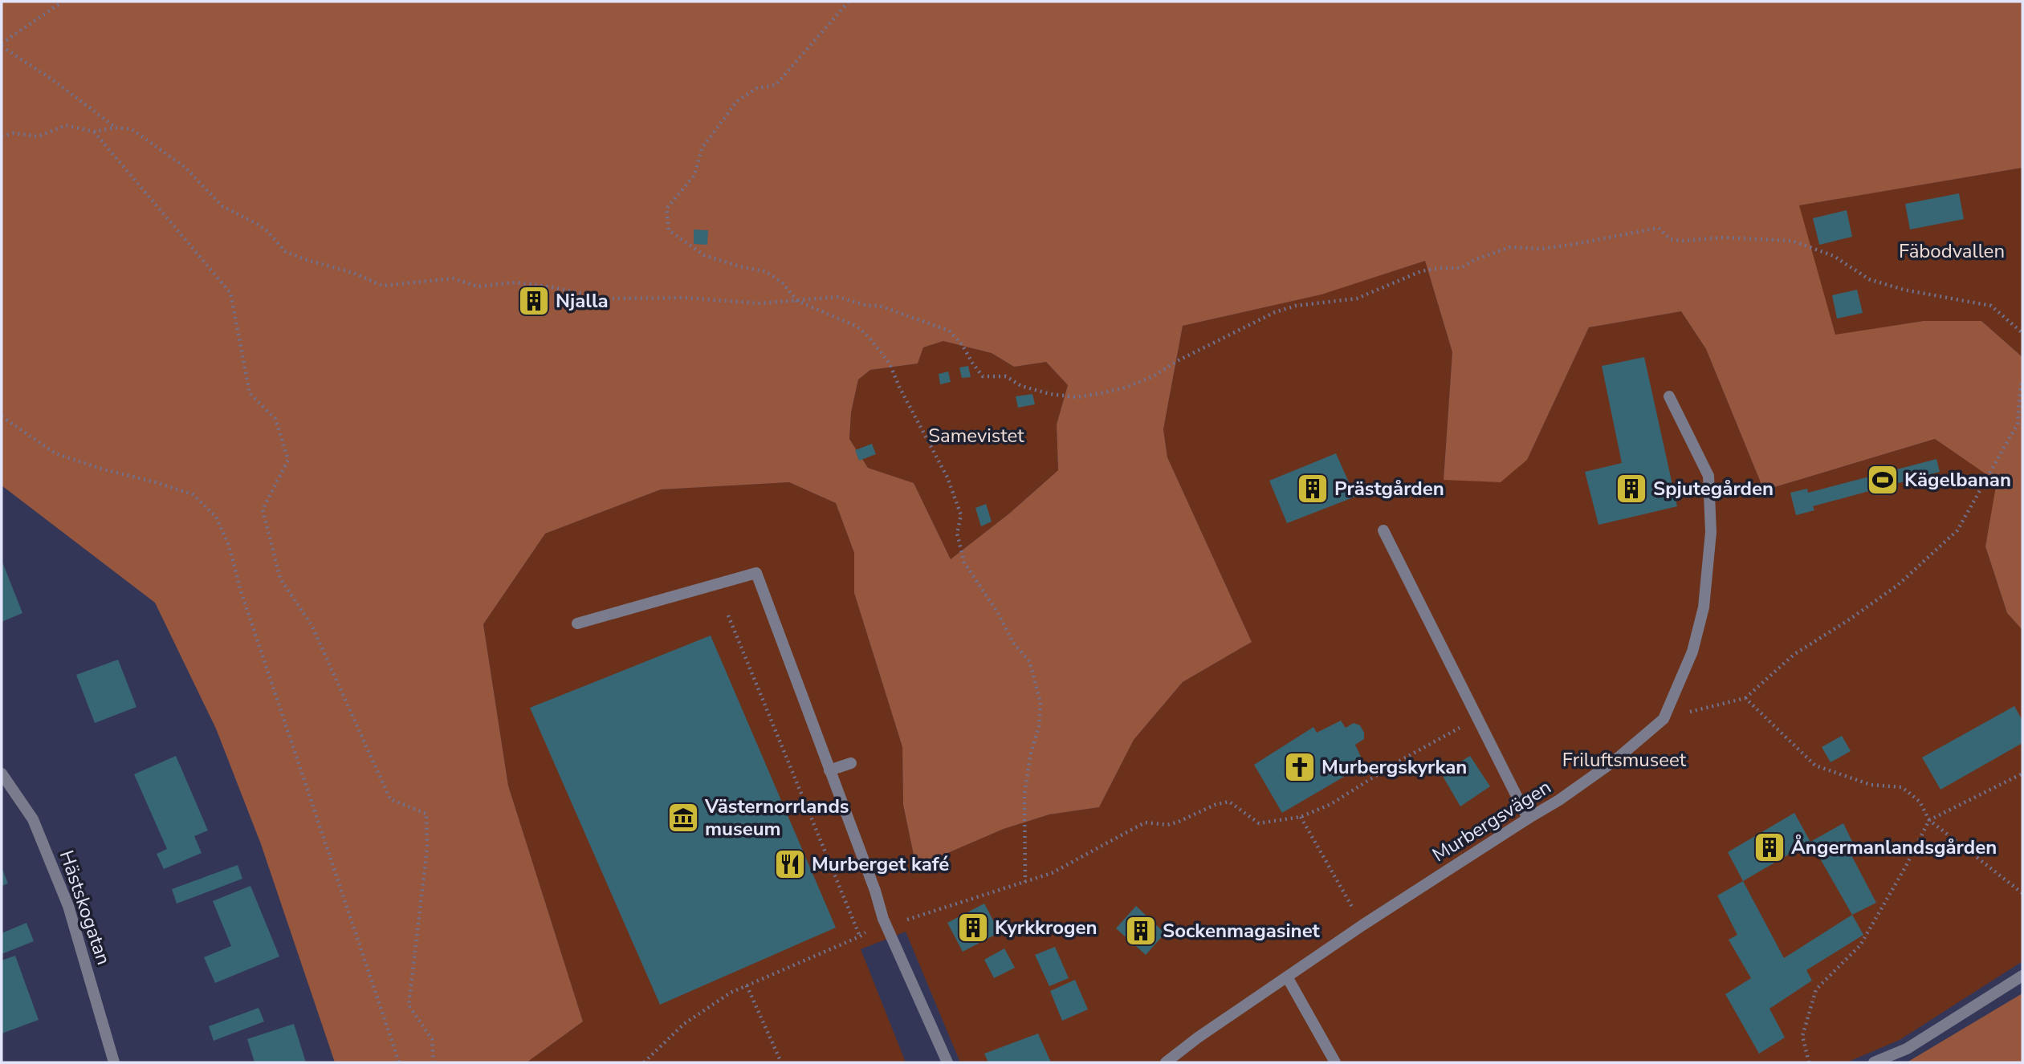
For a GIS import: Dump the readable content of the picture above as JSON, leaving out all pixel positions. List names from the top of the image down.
{
  "streets": {
    "street": ["Murbergsvägen", "Hästskogatan"]
  },
  "parks": ["Fäbodvallen", "Samevistet", "Friluftsmuseet"],
  "places": {
    "building": [
      "Njalla",
      "Prästgården",
      "Spjutegården",
      "Ångermanlandsgården",
      "Kyrkkrogen",
      "Sockenmagasinet"
    ],
    "sports": ["Kägelbanan"],
    "church": ["Murbergskyrkan"],
    "museum": ["Västernorrlands museum"],
    "restaurant": ["Murberget kafé"]
  }
}
